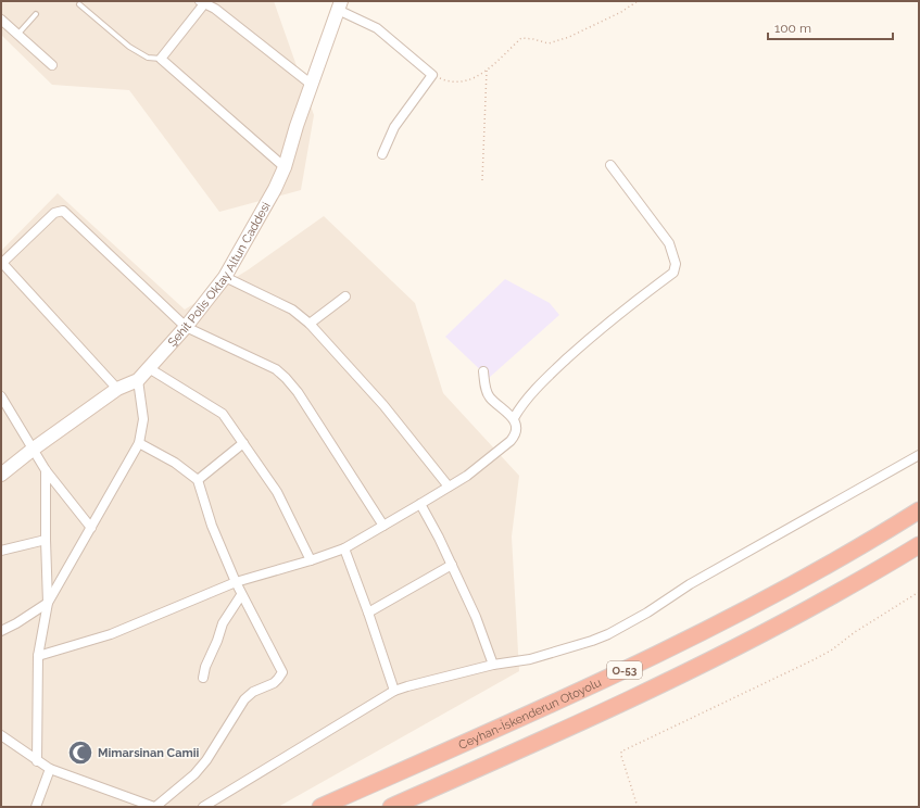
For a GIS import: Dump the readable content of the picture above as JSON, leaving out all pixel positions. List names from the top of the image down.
{
  "streets": {
    "highway": ["O-53", "Ceyhan-İskenderun Otoyolu"],
    "street": ["Şehit Polis Oktay Altun Caddesi"]
  },
  "places": {
    "mosque": ["Mimarsinan Camii"]
  },
  "scale_bar": "100 m"
}
